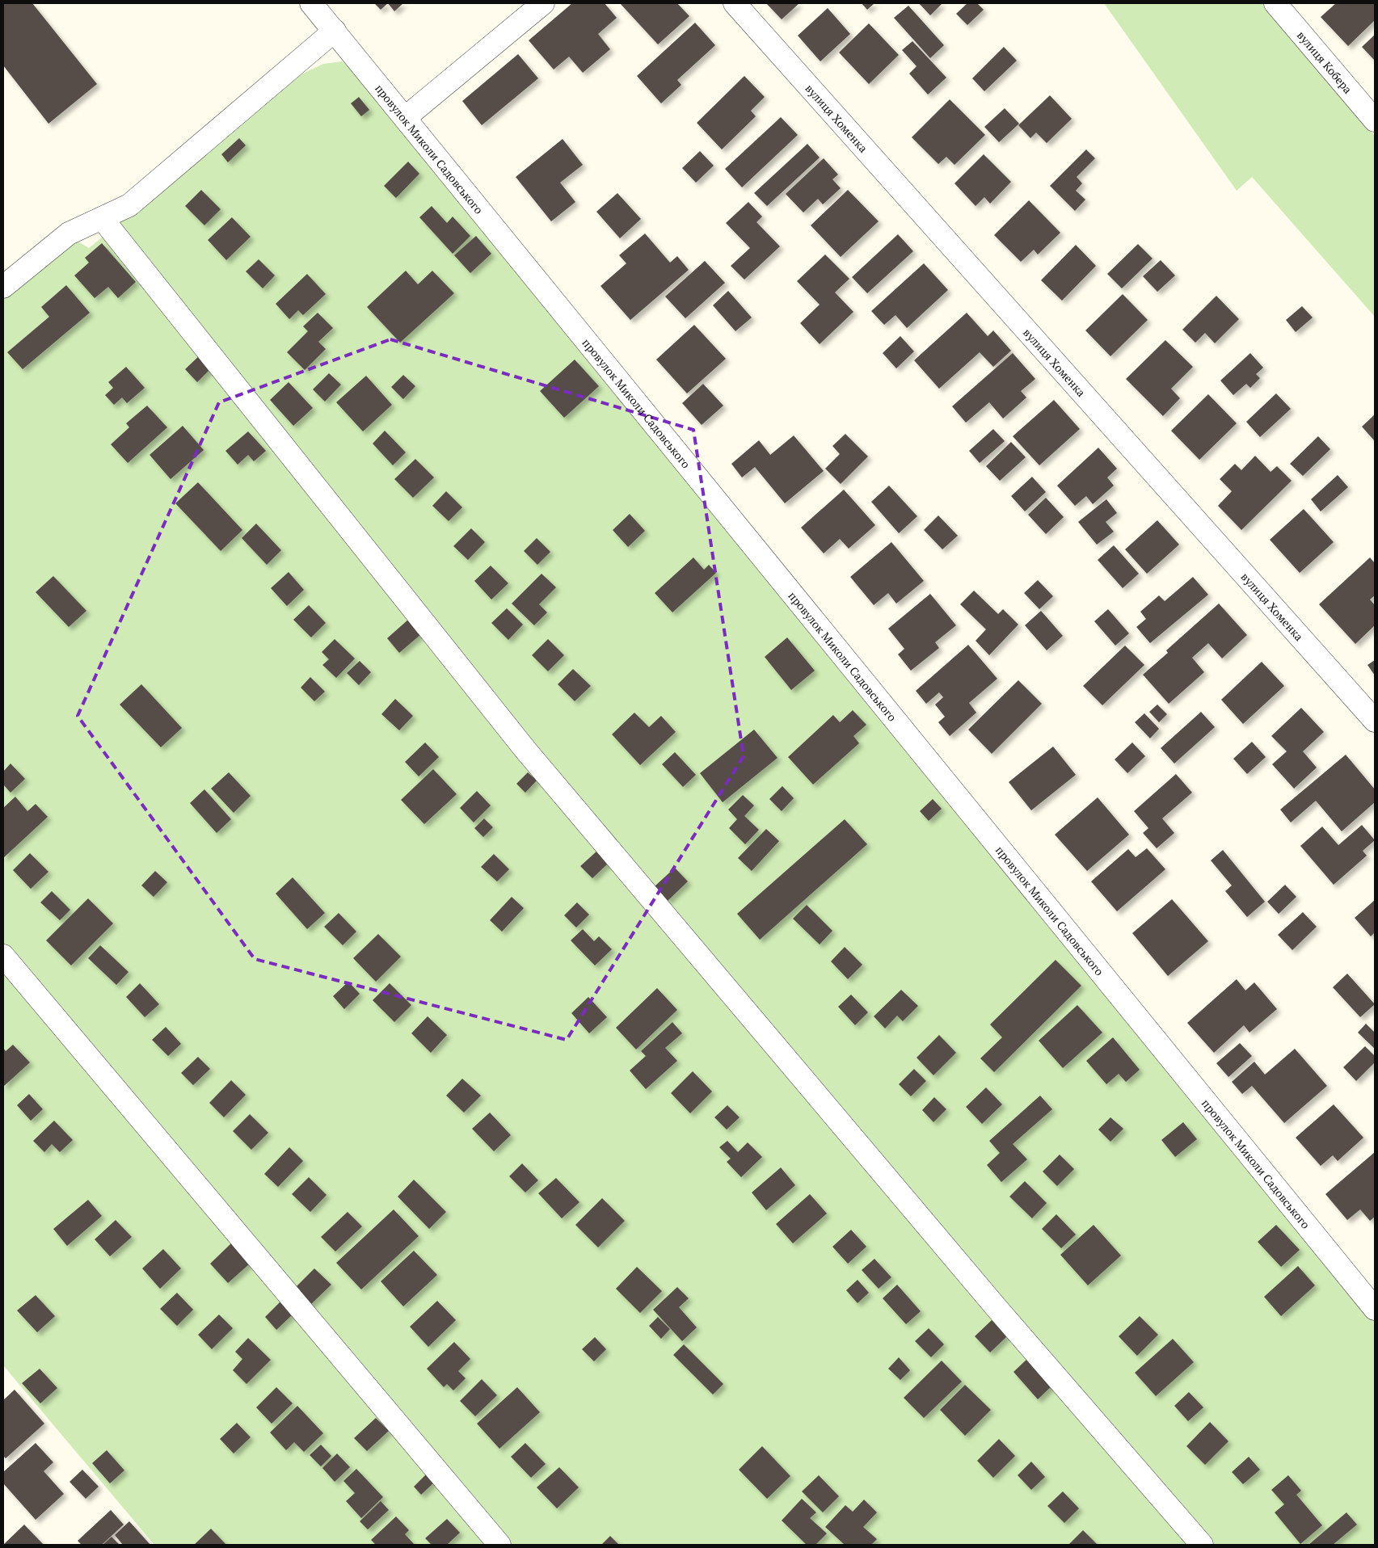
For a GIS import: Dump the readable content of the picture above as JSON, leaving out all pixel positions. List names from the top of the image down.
{
  "streets": {
    "street": ["вулиця Кобера", "вулиця Хоменка", "провулок Миколи Садовського"]
  }
}
